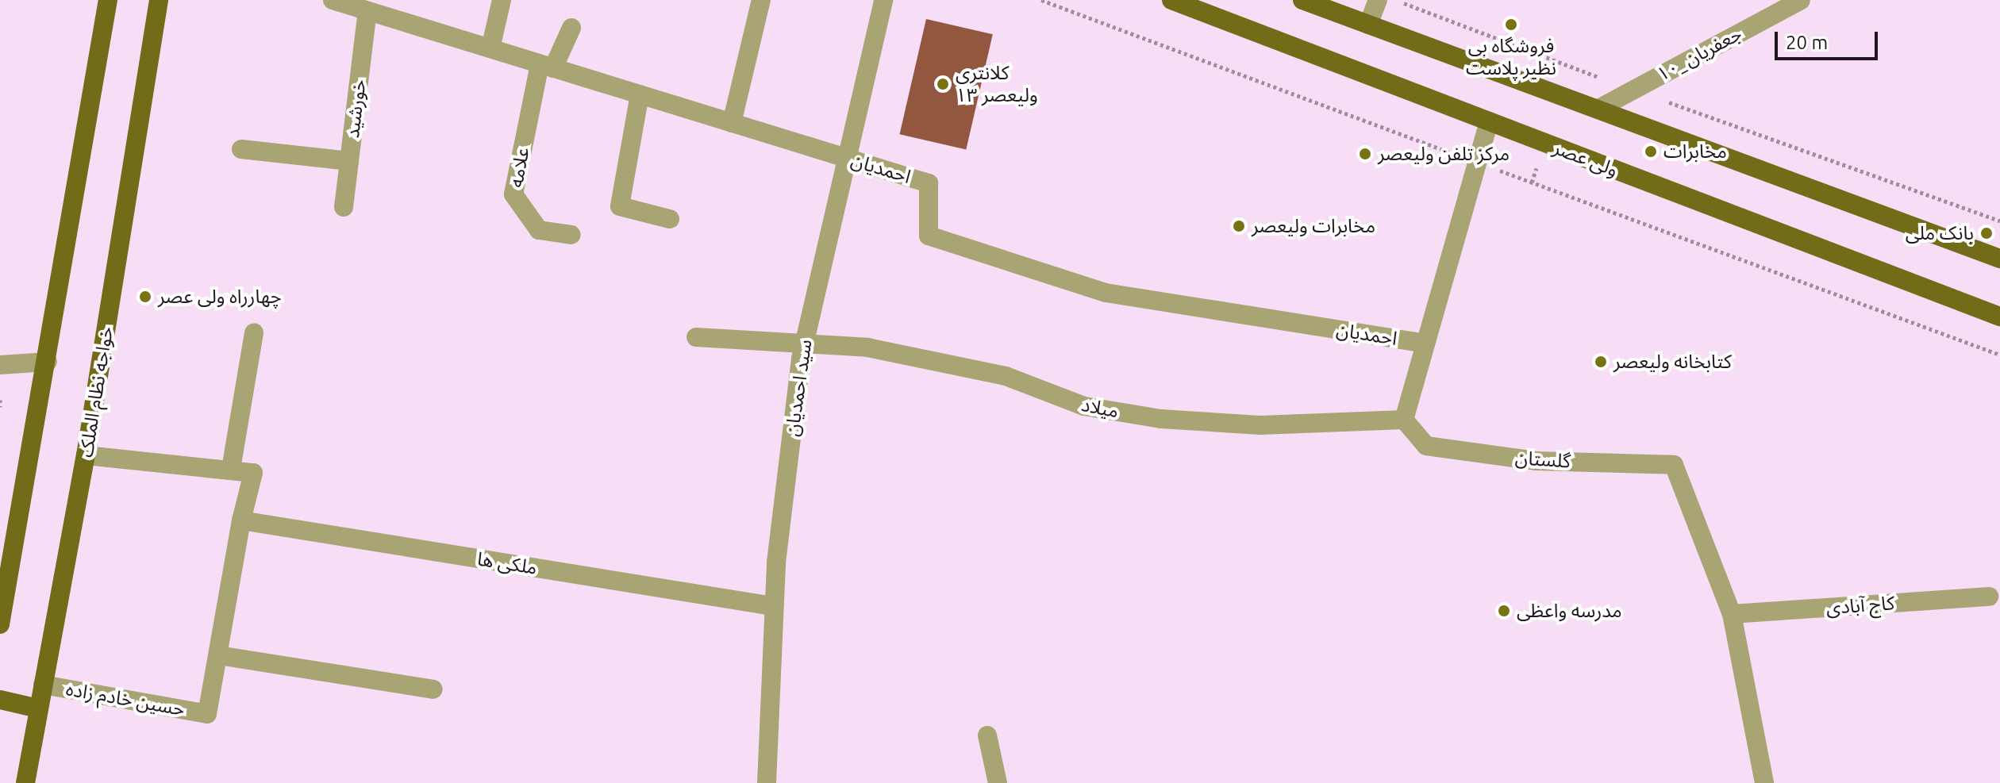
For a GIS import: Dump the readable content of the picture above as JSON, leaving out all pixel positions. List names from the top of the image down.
{
  "streets": {
    "main road": ["ولی عصر", "خواجه نظام الملک"],
    "street": [
      "۱۰_جعفریان",
      "خورشید",
      "علامه",
      "احمدیان",
      "سید احمدیان",
      "میلاد",
      "گلستان",
      "ملکی ها",
      "کاج آبادی",
      "حسین خادم زاده"
    ]
  },
  "crossings": [
    ["خورشید", "احمدیان"],
    ["علامه", "احمدیان"],
    ["احمدیان", "سید احمدیان"],
    ["سید احمدیان", "میلاد"],
    ["سید احمدیان", "ملکی ها"],
    ["خواجه نظام الملک", "حسین خادم زاده"],
    ["میلاد", "گلستان"],
    ["گلستان", "کاج آبادی"]
  ],
  "places": [
    "فروشگاه بی نظیر پلاست",
    "کلانتری ۱۳ ولیعصر",
    "مخابرات",
    "مرکز تلفن ولیعصر",
    "مخابرات ولیعصر",
    "بانک ملی",
    "چهارراه ولی عصر",
    "کتابخانه ولیعصر",
    "مدرسه واعظی"
  ],
  "scale_bar": "20 m"
}
